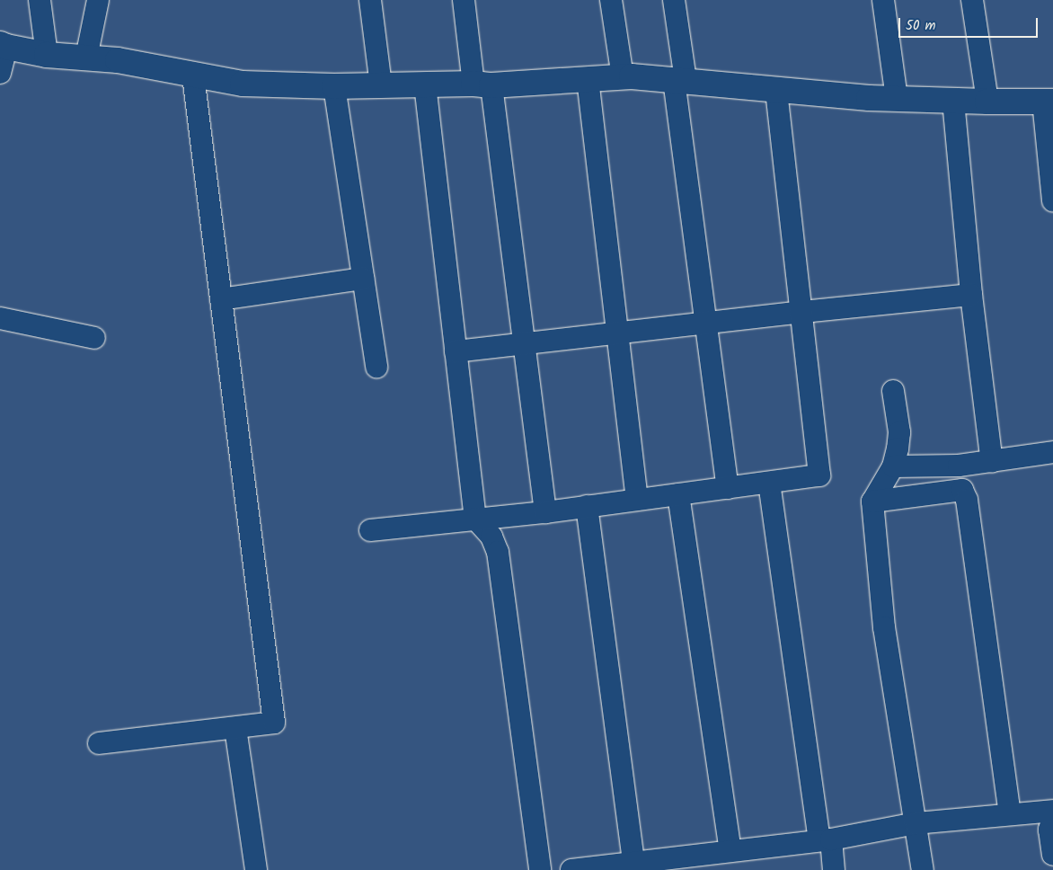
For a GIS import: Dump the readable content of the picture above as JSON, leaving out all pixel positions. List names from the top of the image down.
{
  "scale_bar": "50 m"
}
